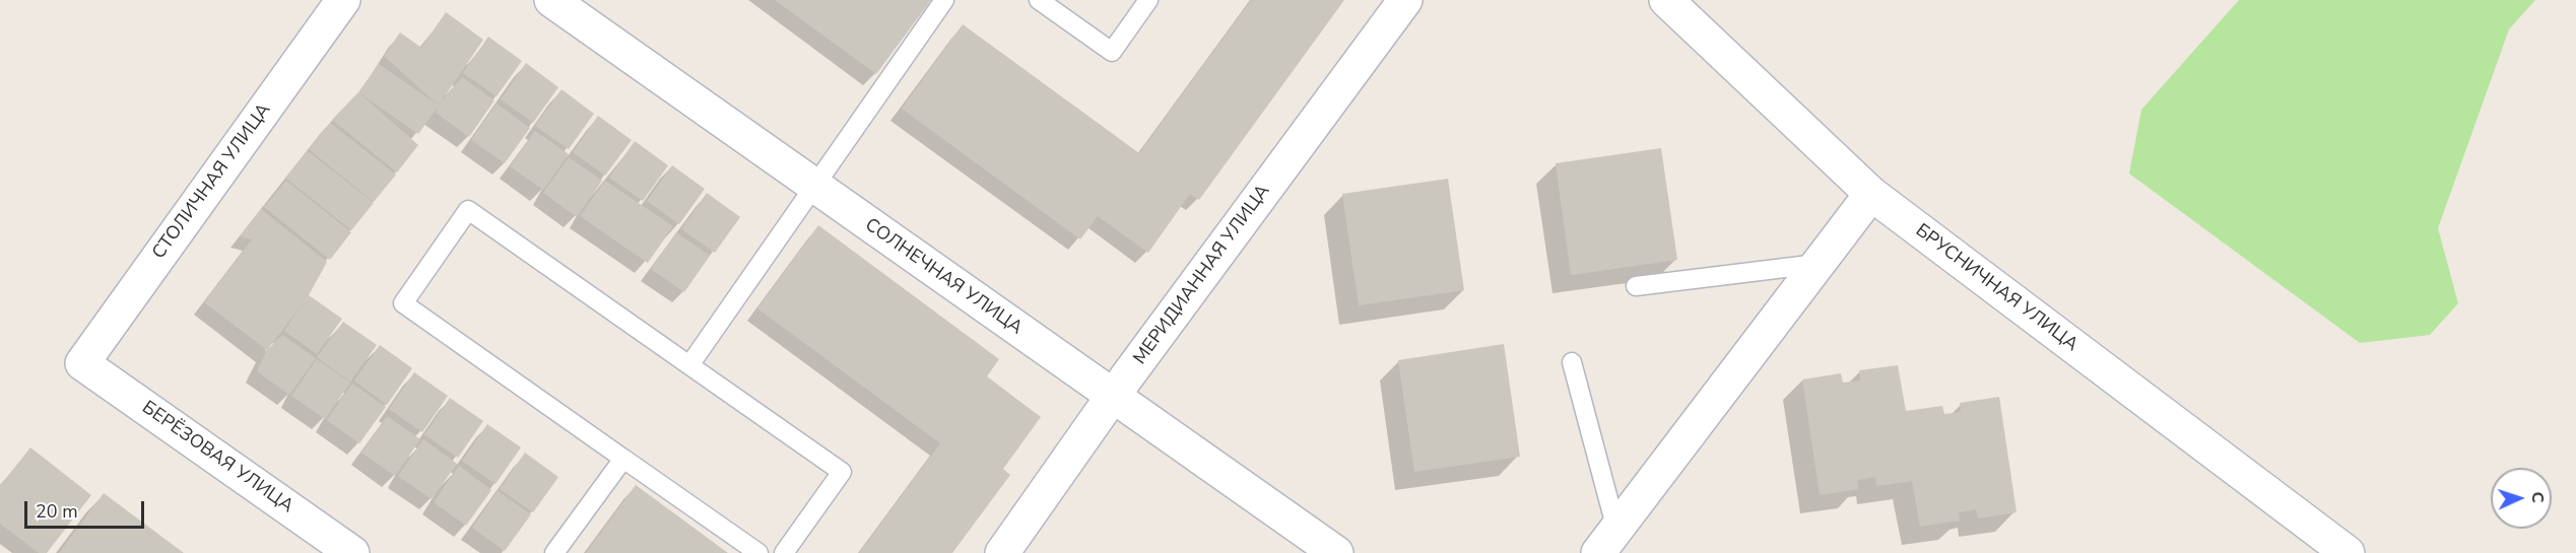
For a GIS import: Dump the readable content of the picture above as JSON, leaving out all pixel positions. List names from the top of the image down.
{
  "streets": {
    "street": [
      "СТОЛИЧНАЯ УЛИЦА",
      "МЕРИДИАННАЯ УЛИЦА",
      "СОЛНЕЧНАЯ УЛИЦА",
      "БРУСНИЧНАЯ УЛИЦА",
      "БЕРЁЗОВАЯ УЛИЦА"
    ]
  },
  "crossings": [
    ["СТОЛИЧНАЯ УЛИЦА", "БЕРЁЗОВАЯ УЛИЦА"],
    ["МЕРИДИАННАЯ УЛИЦА", "СОЛНЕЧНАЯ УЛИЦА"]
  ],
  "scale_bar": "20 m",
  "north": "right"
}
